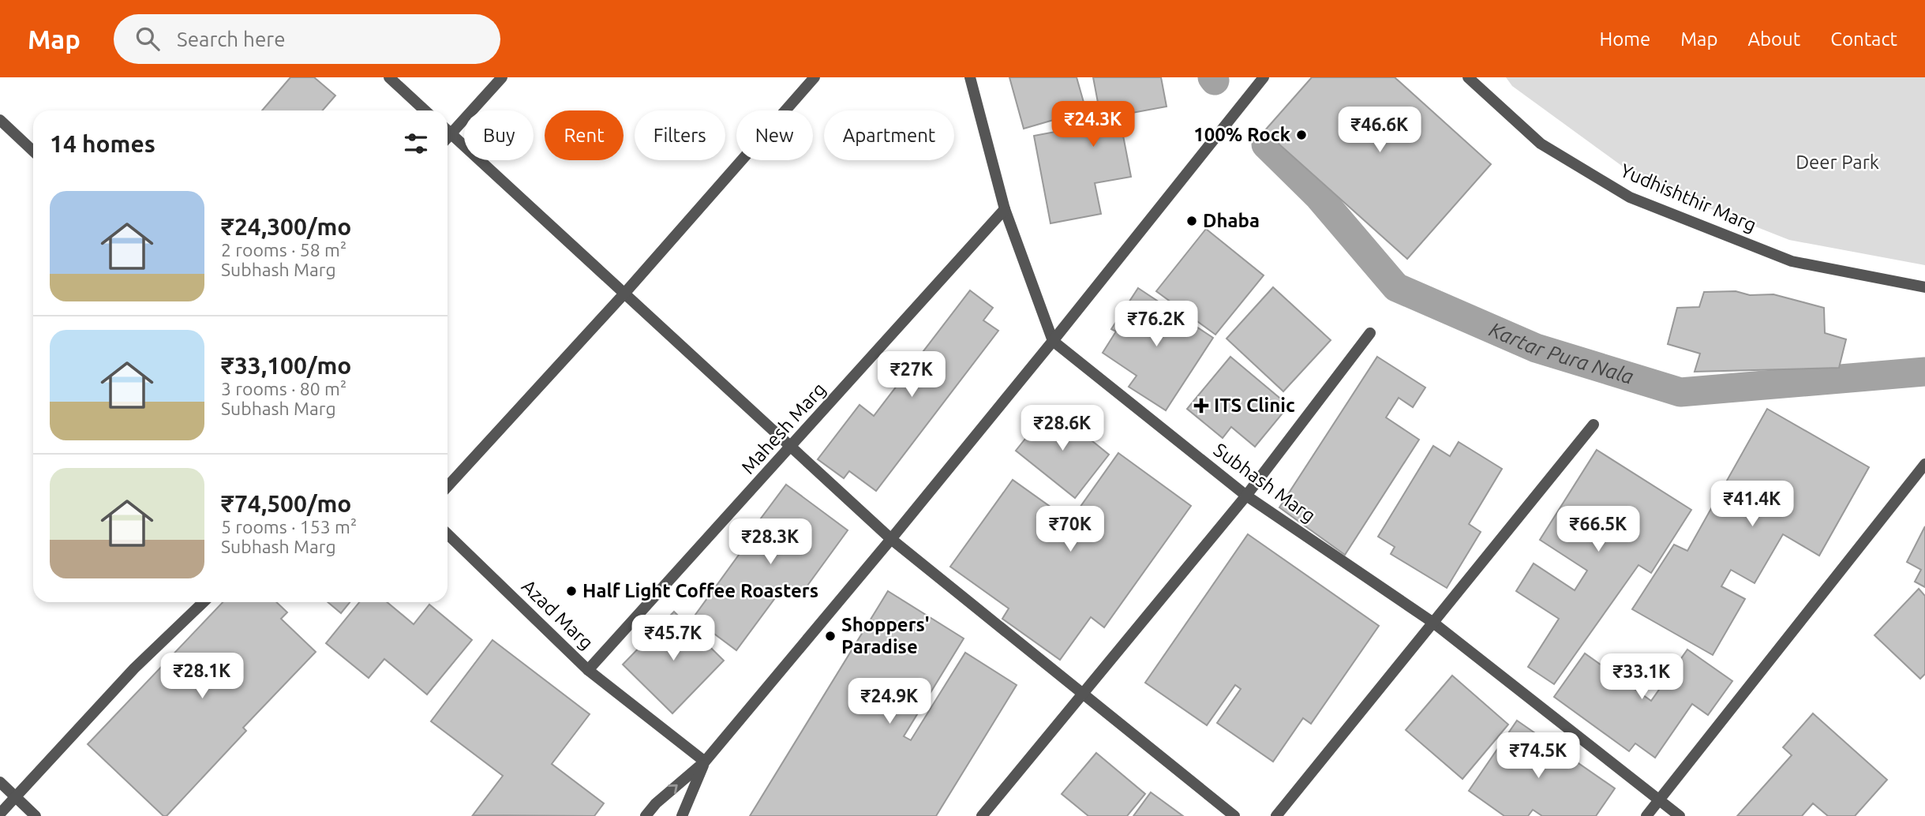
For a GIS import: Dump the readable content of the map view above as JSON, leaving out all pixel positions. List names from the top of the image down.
{
  "streets": {
    "street": [
      "Yudhishthir Marg",
      "Mahesh Marg",
      "Subhash Marg",
      "Azad Marg"
    ]
  },
  "crossings": [
    ["Mahesh Marg", "Azad Marg"]
  ],
  "water": ["Kartar Pura Nala"],
  "parks": ["Deer Park"],
  "places": {
    "other": [
      "100% Rock",
      "Dhaba",
      "Half Light Coffee Roasters",
      "Shoppers' Paradise"
    ],
    "health": ["ITS Clinic"]
  },
  "page": {
    "header": "Map",
    "search": "Search here",
    "nav": [
      "Home",
      "Map",
      "About",
      "Contact"
    ],
    "price": [
      "₹24.3K",
      "₹46.6K",
      "₹76.2K",
      "₹27K",
      "₹28.6K",
      "₹41.4K",
      "₹70K",
      "₹66.5K",
      "₹28.3K",
      "₹45.7K",
      "₹28.1K",
      "₹33.1K",
      "₹24.9K",
      "₹74.5K"
    ],
    "chip": [
      "Buy",
      "Rent",
      "Filters",
      "New",
      "Apartment"
    ],
    "heading": "14 homes",
    "list": [
      {
        "name": "₹24,300/mo",
        "note": "2 rooms · 58 m² · Subhash Marg"
      },
      {
        "name": "₹33,100/mo",
        "note": "3 rooms · 80 m² · Subhash Marg"
      },
      {
        "name": "₹74,500/mo",
        "note": "5 rooms · 153 m² · Subhash Marg"
      }
    ]
  }
}
